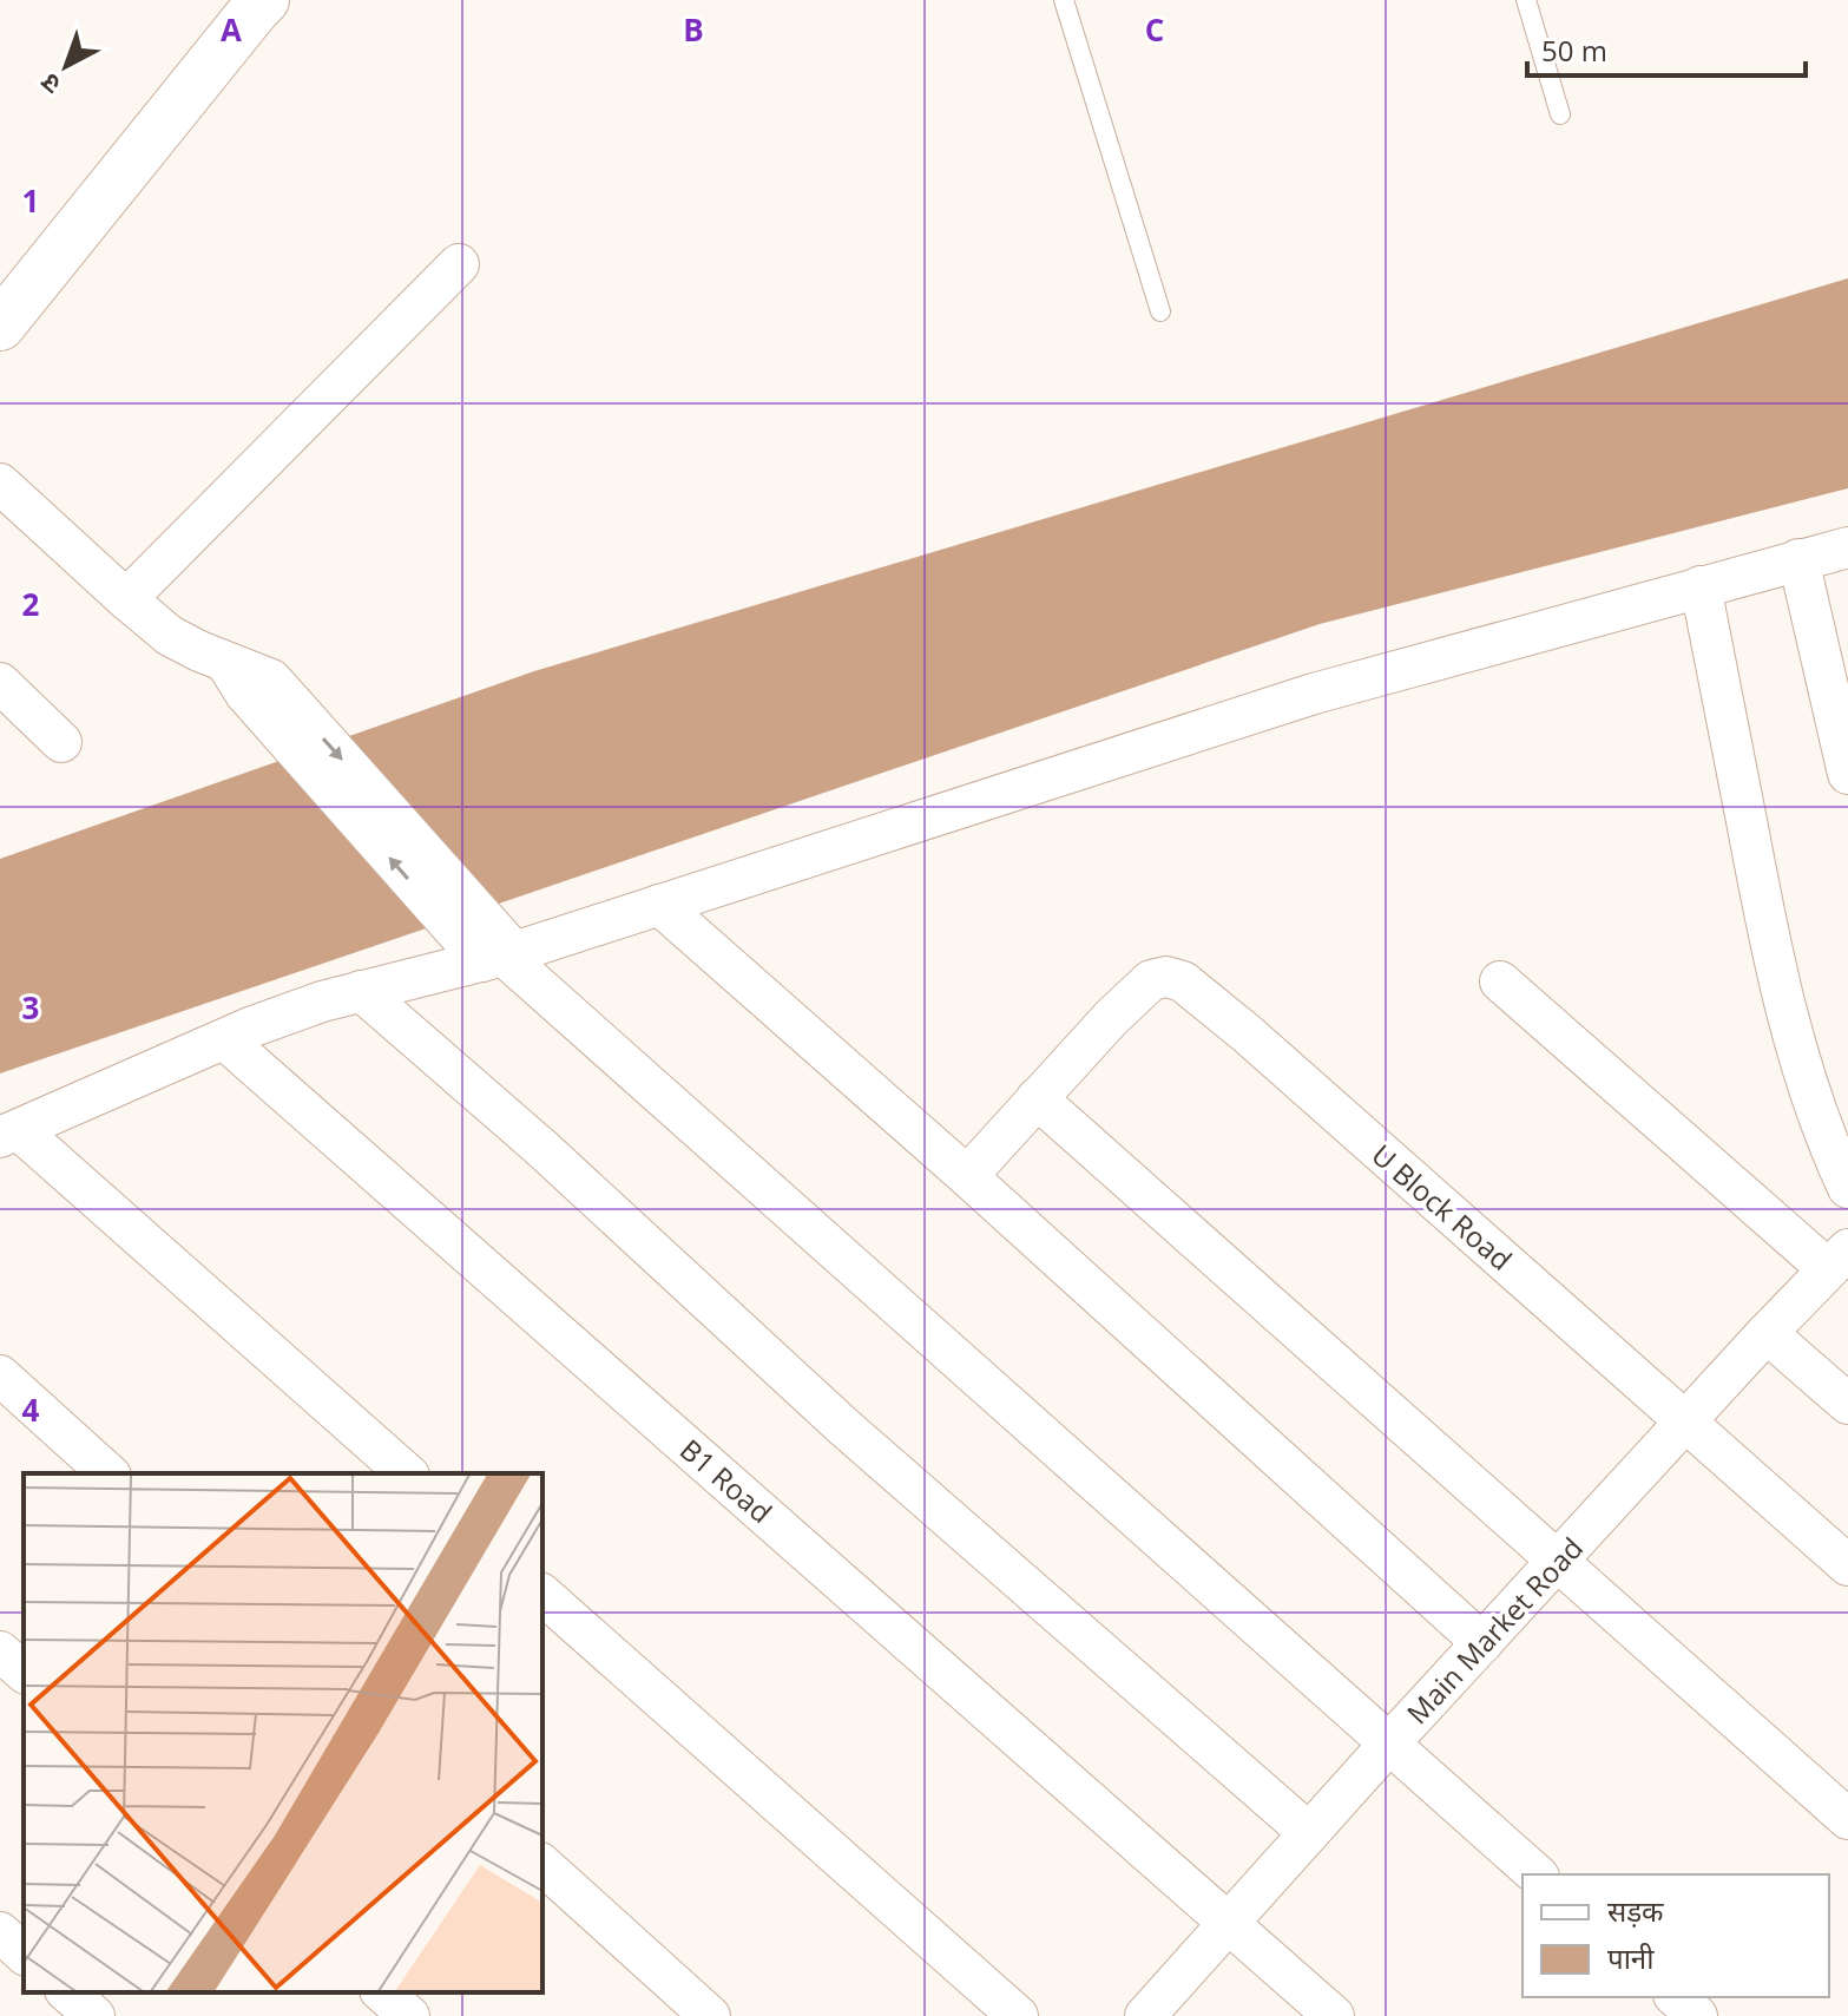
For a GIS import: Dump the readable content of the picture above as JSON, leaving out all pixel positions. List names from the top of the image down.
{
  "streets": {
    "street": ["U Block Road", "B1 Road", "Main Market Road"]
  },
  "crossings": [
    ["U Block Road", "Main Market Road"],
    ["B1 Road", "Main Market Road"]
  ],
  "legend": ["सड़क", "पानी"],
  "scale_bar": "50 m",
  "north": "bottom left",
  "grid": {
    "columns": ["A", "B", "C"],
    "rows": [
      "1",
      "2",
      "3",
      "4"
    ]
  }
}
